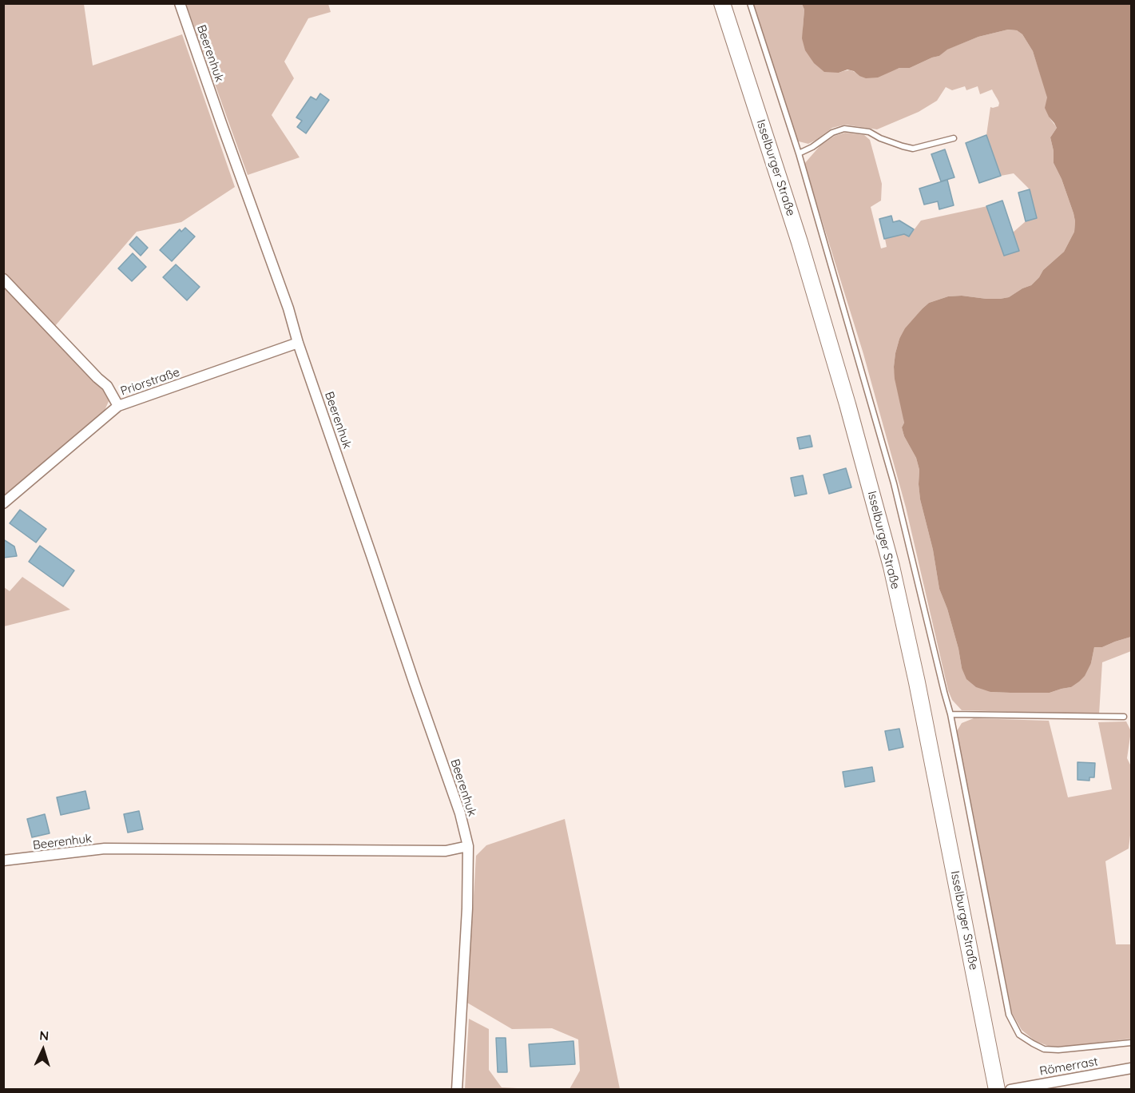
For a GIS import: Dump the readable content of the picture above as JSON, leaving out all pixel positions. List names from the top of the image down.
{
  "streets": {
    "main road": ["Isselburger Straße"],
    "street": ["Beerenhuk", "Priorstraße", "Römerrast"]
  },
  "crossings": [
    ["Beerenhuk", "Priorstraße"]
  ],
  "north": "top"
}
